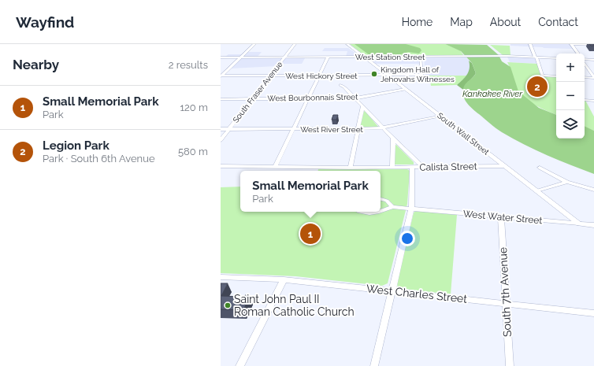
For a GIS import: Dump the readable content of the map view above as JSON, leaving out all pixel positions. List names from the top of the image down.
{
  "streets": {
    "main road": ["West Station Street", "South Wall Street", "West Water Street"],
    "street": [
      "West Hickory Street",
      "South Fraser Avenue",
      "West Bourbonnais Street",
      "West River Street",
      "Calista Street",
      "South 7th Avenue",
      "West Charles Street"
    ]
  },
  "crossings": [
    ["West Station Street", "West Hickory Street"],
    ["West Station Street", "South Fraser Avenue"],
    ["West Station Street", "South Wall Street"],
    ["West Hickory Street", "South Fraser Avenue"],
    ["West Hickory Street", "South Wall Street"],
    ["South Fraser Avenue", "West Bourbonnais Street"],
    ["South Fraser Avenue", "West River Street"],
    ["West Bourbonnais Street", "South Wall Street"],
    ["West River Street", "South Wall Street"],
    ["South Wall Street", "Calista Street"],
    ["South Wall Street", "West Water Street"],
    ["West Water Street", "South 7th Avenue"],
    ["South 7th Avenue", "West Charles Street"]
  ],
  "water": ["Kankakee River"],
  "places": ["Kingdom Hall of Jehovahs Witnesses", "Saint John Paul II Roman Catholic Church"],
  "page": {
    "header": "Wayfind",
    "nav": [
      "Home",
      "Map",
      "About",
      "Contact"
    ],
    "heading": ["Nearby", "2 results"],
    "map_buttons": ["+", "−"],
    "pins": ["2", "1"],
    "list": [
      {
        "mark": "1",
        "name": "Small Memorial Park",
        "note": "Park",
        "value": "120 m"
      },
      {
        "mark": "2",
        "name": "Legion Park",
        "note": "Park · South 6th Avenue",
        "value": "580 m"
      }
    ],
    "popup": ["Small Memorial Park", "Park"]
  }
}
